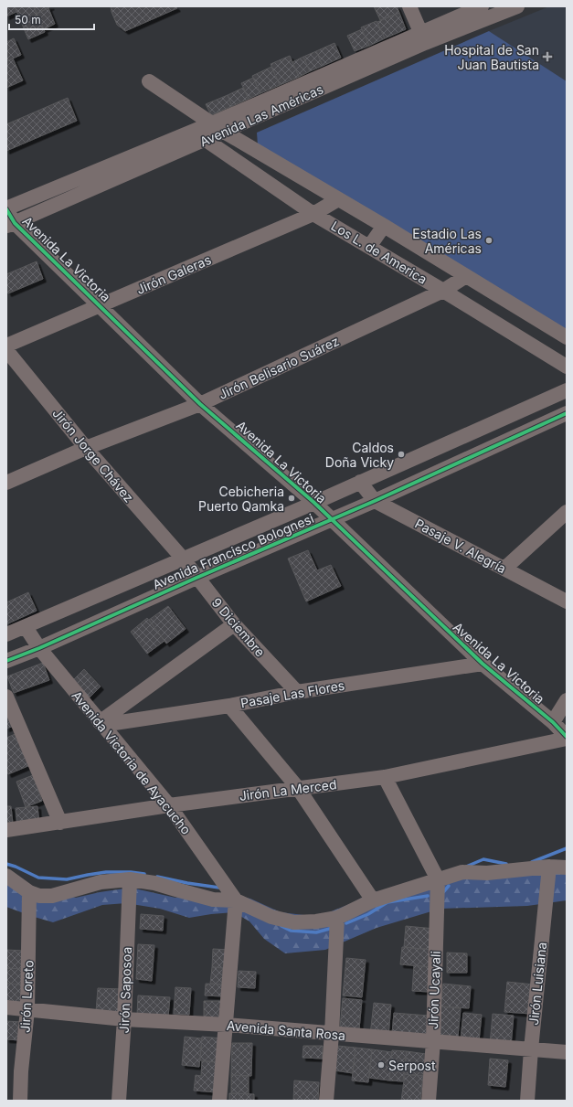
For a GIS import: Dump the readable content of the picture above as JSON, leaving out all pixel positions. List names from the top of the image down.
{
  "streets": {
    "street": [
      "Avenida Las Américas",
      "Los L. de America",
      "Avenida La Victoria",
      "Jirón Galeras",
      "Jirón Belisario Suárez",
      "Jirón Jorge Chávez",
      "Pasaje V. Alegría",
      "Avenida Francisco Bolognesi",
      "9 Diciembre",
      "Pasaje Las Flores",
      "Avenida Victoria de Ayacucho",
      "Jirón La Merced",
      "Jirón Luisiana",
      "Jirón Saposoa",
      "Jirón Ucayali",
      "Jirón Loreto",
      "Avenida Santa Rosa"
    ]
  },
  "crossings": [
    ["Avenida Las Américas", "Los L. de America"],
    ["Avenida Las Américas", "Avenida La Victoria"],
    ["Los L. de America", "Jirón Galeras"],
    ["Los L. de America", "Jirón Belisario Suárez"],
    ["Avenida La Victoria", "Jirón Galeras"],
    ["Avenida La Victoria", "Jirón Belisario Suárez"],
    ["Avenida La Victoria", "Avenida Francisco Bolognesi"],
    ["Avenida La Victoria", "Pasaje Las Flores"],
    ["Avenida La Victoria", "Jirón La Merced"],
    ["Jirón Belisario Suárez", "Jirón Jorge Chávez"],
    ["Jirón Jorge Chávez", "Avenida Francisco Bolognesi"],
    ["Jirón Jorge Chávez", "9 Diciembre"],
    ["Pasaje V. Alegría", "Avenida Francisco Bolognesi"],
    ["Avenida Francisco Bolognesi", "9 Diciembre"],
    ["Avenida Francisco Bolognesi", "Avenida Victoria de Ayacucho"],
    ["9 Diciembre", "Pasaje Las Flores"],
    ["Pasaje Las Flores", "Avenida Victoria de Ayacucho"],
    ["Avenida Victoria de Ayacucho", "Jirón La Merced"],
    ["Jirón Luisiana", "Avenida Santa Rosa"],
    ["Jirón Saposoa", "Avenida Santa Rosa"],
    ["Jirón Ucayali", "Avenida Santa Rosa"],
    ["Jirón Loreto", "Avenida Santa Rosa"]
  ],
  "places": {
    "health": ["Hospital de San Juan Bautista"],
    "other": [
      "Estadio Las Américas",
      "Caldos Doña Vicky",
      "Cebicheria Puerto Qamka",
      "Serpost"
    ]
  },
  "scale_bar": "50 m"
}
